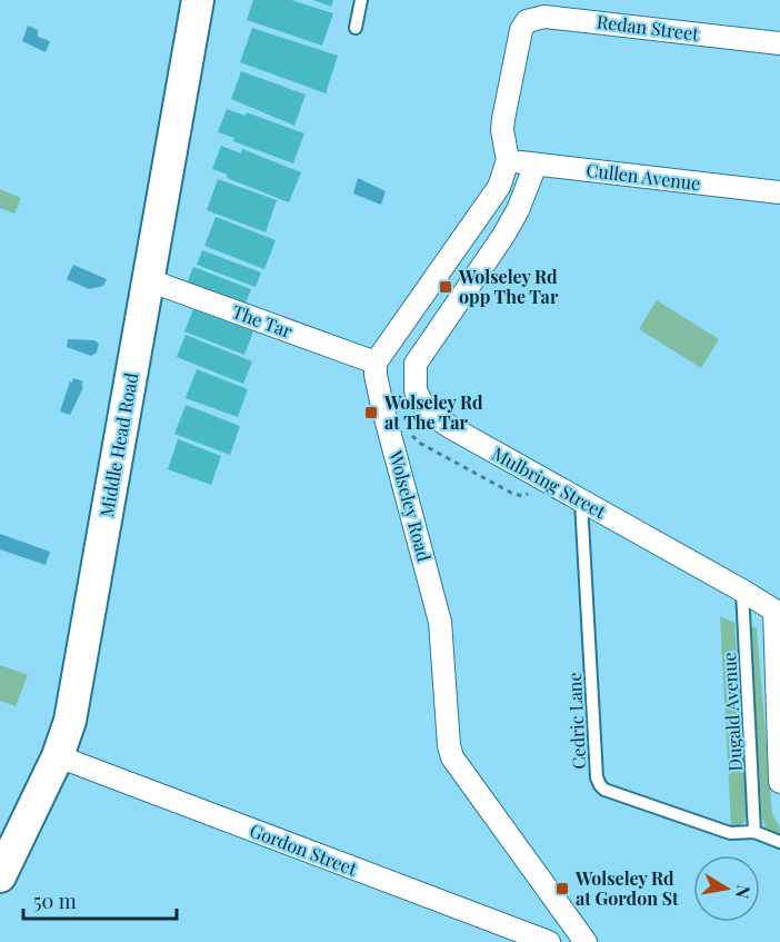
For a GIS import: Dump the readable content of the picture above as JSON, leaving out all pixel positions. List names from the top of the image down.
{
  "streets": {
    "street": [
      "Redan Street",
      "Cullen Avenue",
      "The Tar",
      "Middle Head Road",
      "Mulbring Street",
      "Wolseley Road",
      "Gordon Street"
    ],
    "lane": ["Dugald Avenue", "Cedric Lane"]
  },
  "crossings": [
    ["Redan Street", "Cullen Avenue"],
    ["Cullen Avenue", "Mulbring Street"],
    ["The Tar", "Middle Head Road"],
    ["The Tar", "Wolseley Road"],
    ["Middle Head Road", "Gordon Street"],
    ["Mulbring Street", "Dugald Avenue"],
    ["Mulbring Street", "Cedric Lane"],
    ["Dugald Avenue", "Cedric Lane"]
  ],
  "places": {
    "transit": ["Wolseley Rd opp The Tar", "Wolseley Rd at The Tar", "Wolseley Rd at Gordon St"]
  },
  "scale_bar": "50 m",
  "north": "right"
}
